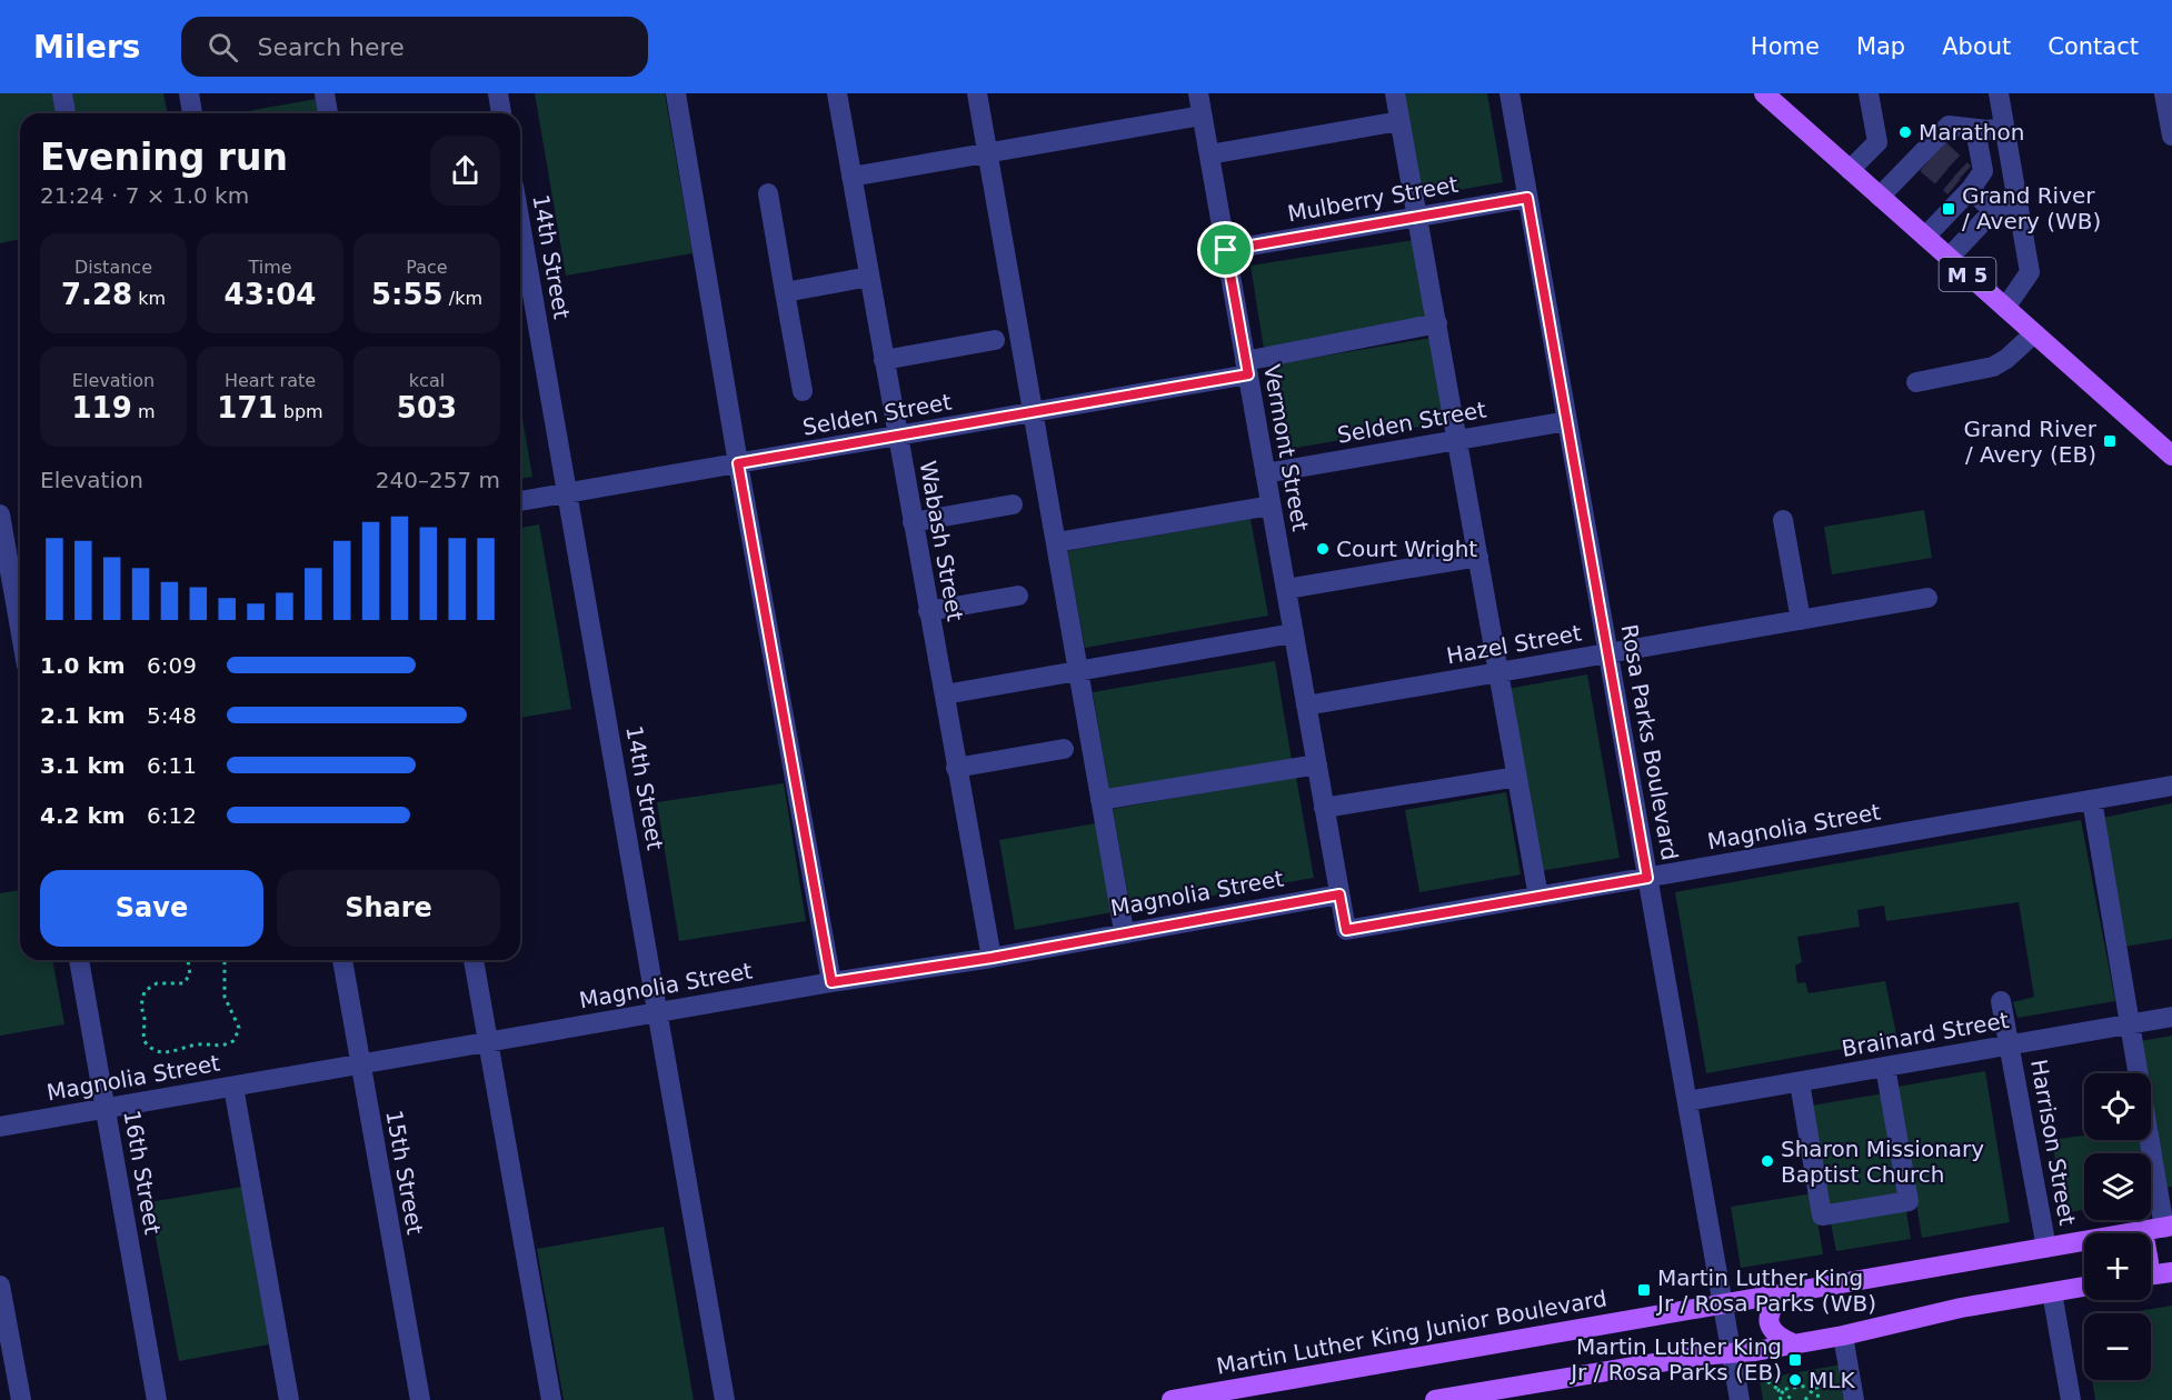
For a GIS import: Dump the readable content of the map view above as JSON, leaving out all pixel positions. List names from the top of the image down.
{
  "streets": {
    "main road": ["M 5", "Martin Luther King Junior Boulevard"],
    "street": [
      "Mulberry Street",
      "14th Street",
      "Selden Street",
      "Vermont Street",
      "Wabash Street",
      "Hazel Street",
      "Rosa Parks Boulevard",
      "Magnolia Street",
      "Brainard Street",
      "Harrison Street",
      "16th Street",
      "15th Street"
    ]
  },
  "crossings": [
    ["Mulberry Street", "Vermont Street"],
    ["Mulberry Street", "Rosa Parks Boulevard"],
    ["14th Street", "Selden Street"],
    ["14th Street", "Magnolia Street"],
    ["Selden Street", "Vermont Street"],
    ["Selden Street", "Wabash Street"],
    ["Selden Street", "Rosa Parks Boulevard"],
    ["Vermont Street", "Hazel Street"],
    ["Vermont Street", "Magnolia Street"],
    ["Wabash Street", "Magnolia Street"],
    ["Hazel Street", "Rosa Parks Boulevard"],
    ["Rosa Parks Boulevard", "Magnolia Street"],
    ["Rosa Parks Boulevard", "Brainard Street"],
    ["Rosa Parks Boulevard", "Martin Luther King Junior Boulevard"],
    ["Magnolia Street", "16th Street"],
    ["Magnolia Street", "15th Street"],
    ["Brainard Street", "Harrison Street"],
    ["Harrison Street", "Martin Luther King Junior Boulevard"]
  ],
  "places": {
    "other": [
      "Marathon",
      "Court Wright",
      "Sharon Missionary Baptist Church",
      "MLK"
    ],
    "transit": [
      "Grand River / Avery (WB)",
      "Grand River / Avery (EB)",
      "Martin Luther King Jr / Rosa Parks (WB)",
      "Martin Luther King Jr / Rosa Parks (EB)"
    ]
  },
  "page": {
    "header": "Milers",
    "search": "Search here",
    "nav": [
      "Home",
      "Map",
      "About",
      "Contact"
    ],
    "heading": ["Evening run", "21:24 · 7 × 1.0 km"],
    "stats": [
      ["Distance", "7.28 km"],
      ["Time", "43:04"],
      ["Pace", "5:55 /km"],
      ["Elevation", "119 m"],
      ["Heart rate", "171 bpm"],
      ["kcal", "503"]
    ],
    "chart": ["Elevation", "240–257 m"],
    "list": [
      {
        "name": "1.0 km",
        "note": "6:09"
      },
      {
        "name": "2.1 km",
        "note": "5:48"
      },
      {
        "name": "3.1 km",
        "note": "6:11"
      },
      {
        "name": "4.2 km",
        "note": "6:12"
      }
    ],
    "buttons": ["Save", "Share"],
    "map_buttons": ["+", "−"]
  }
}
